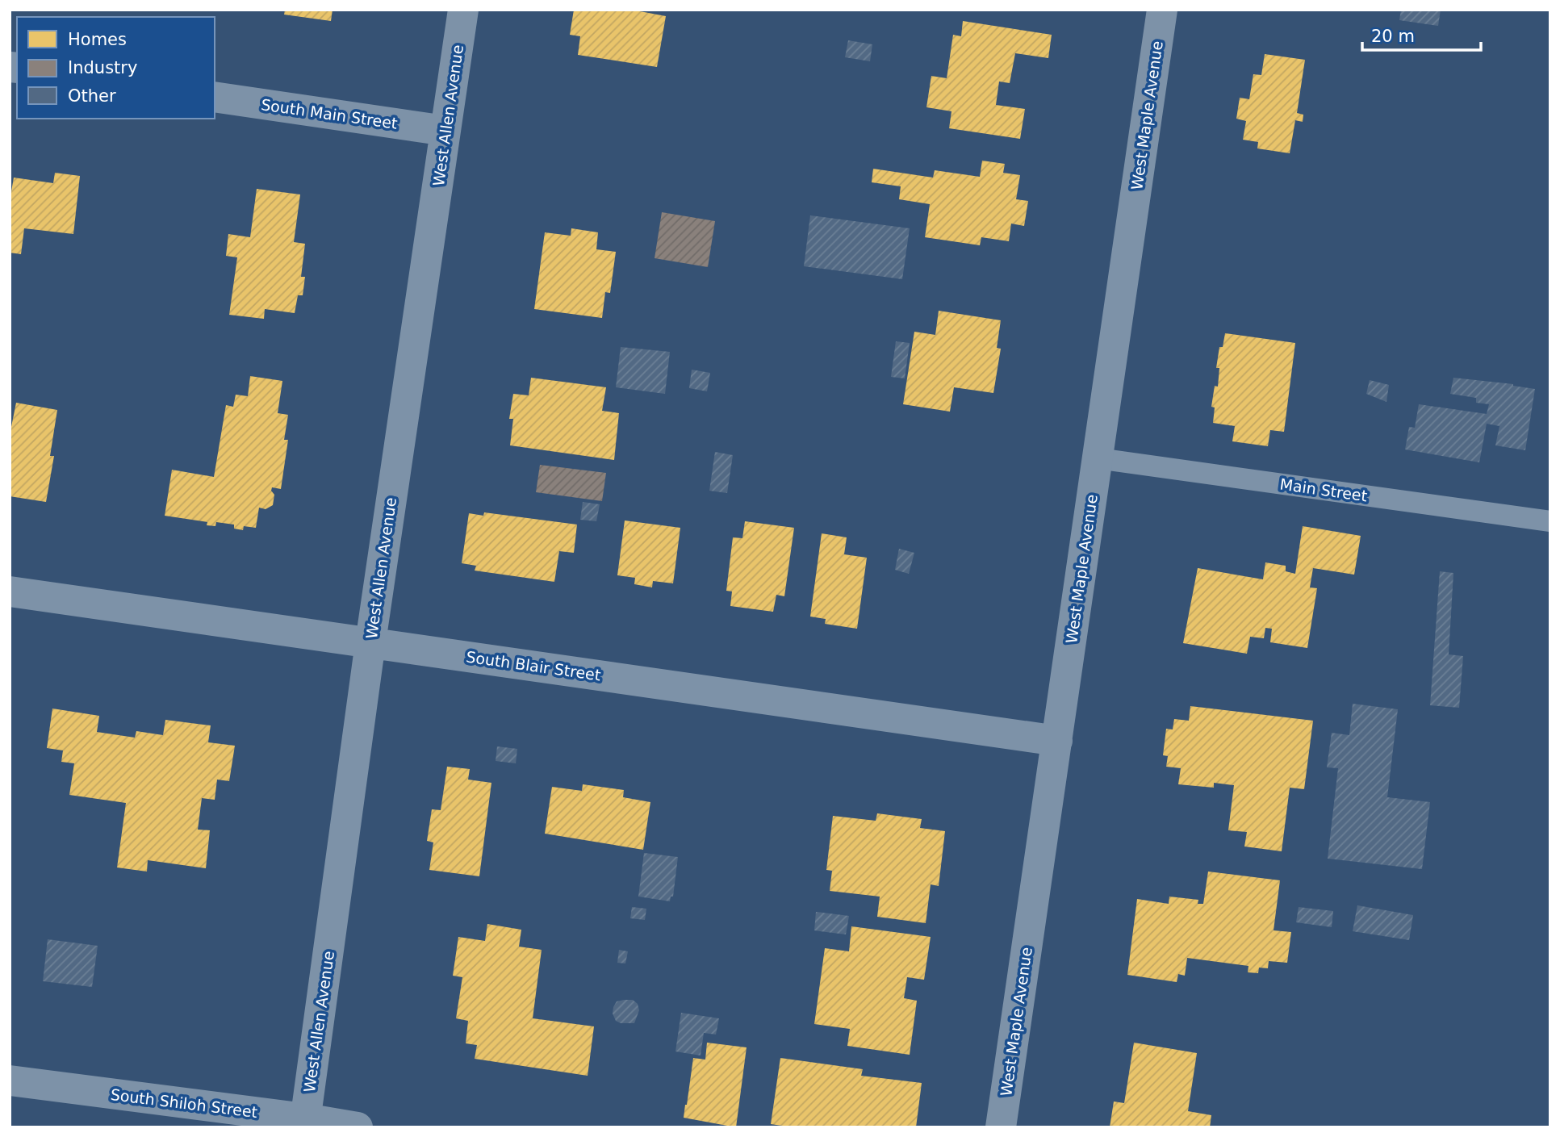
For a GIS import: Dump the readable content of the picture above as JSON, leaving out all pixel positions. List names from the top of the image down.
{
  "streets": {
    "street": [
      "South Main Street",
      "West Allen Avenue",
      "West Maple Avenue",
      "South Blair Street",
      "South Shiloh Street"
    ],
    "lane": ["Main Street"]
  },
  "crossings": [
    ["South Main Street", "West Allen Avenue"],
    ["West Allen Avenue", "South Blair Street"],
    ["West Allen Avenue", "South Shiloh Street"],
    ["West Maple Avenue", "Main Street"],
    ["West Maple Avenue", "South Blair Street"]
  ],
  "legend": ["Homes", "Industry", "Other"],
  "scale_bar": "20 m"
}
